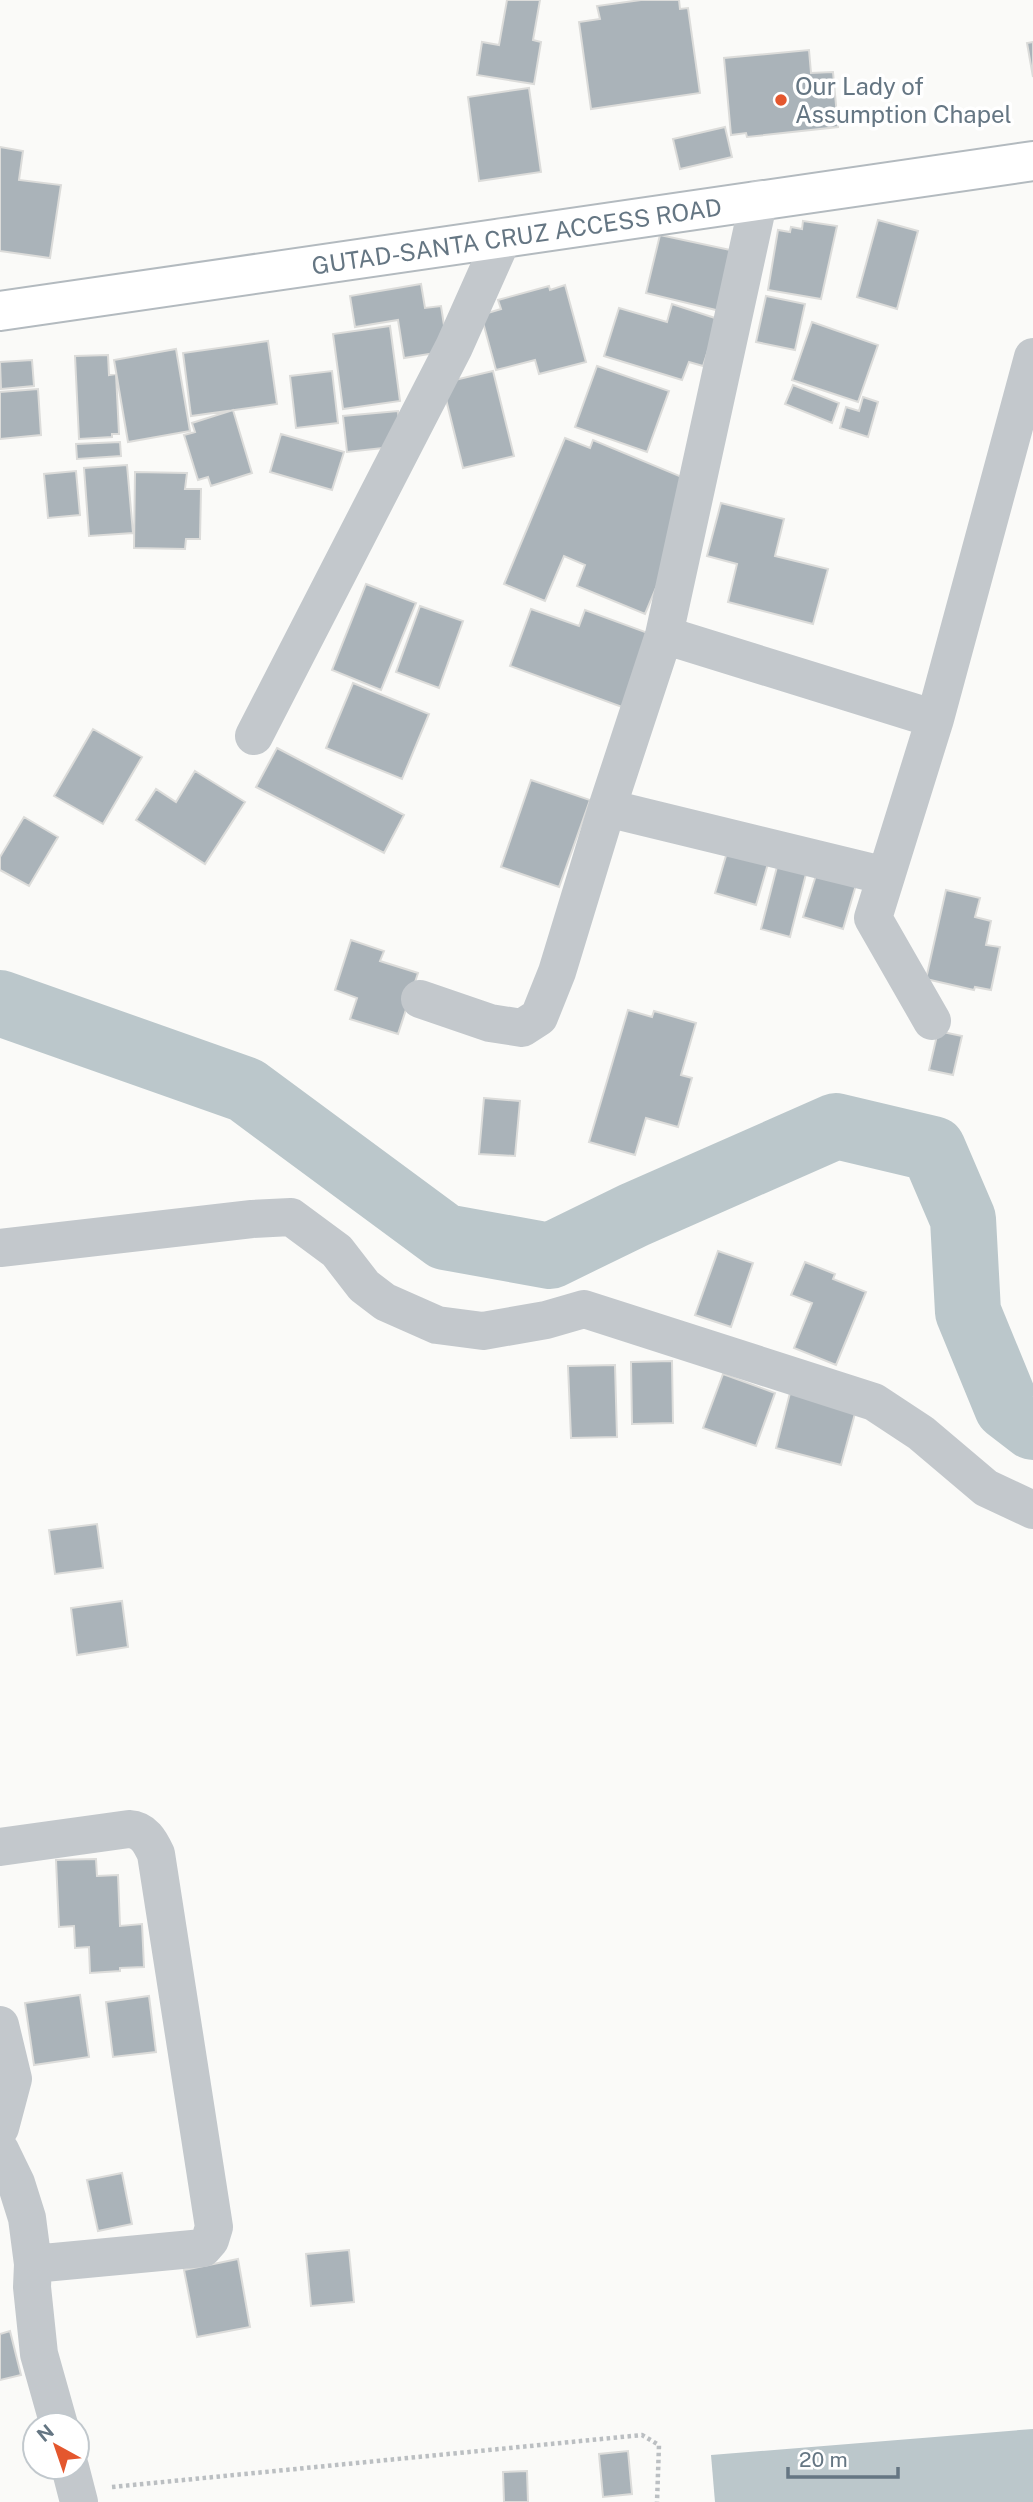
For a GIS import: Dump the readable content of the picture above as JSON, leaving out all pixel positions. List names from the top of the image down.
{
  "streets": {
    "main road": ["GUTAD-SANTA CRUZ ACCESS ROAD"]
  },
  "places": ["Our Lady of Assumption Chapel"],
  "scale_bar": "20 m",
  "north": "top left"
}
